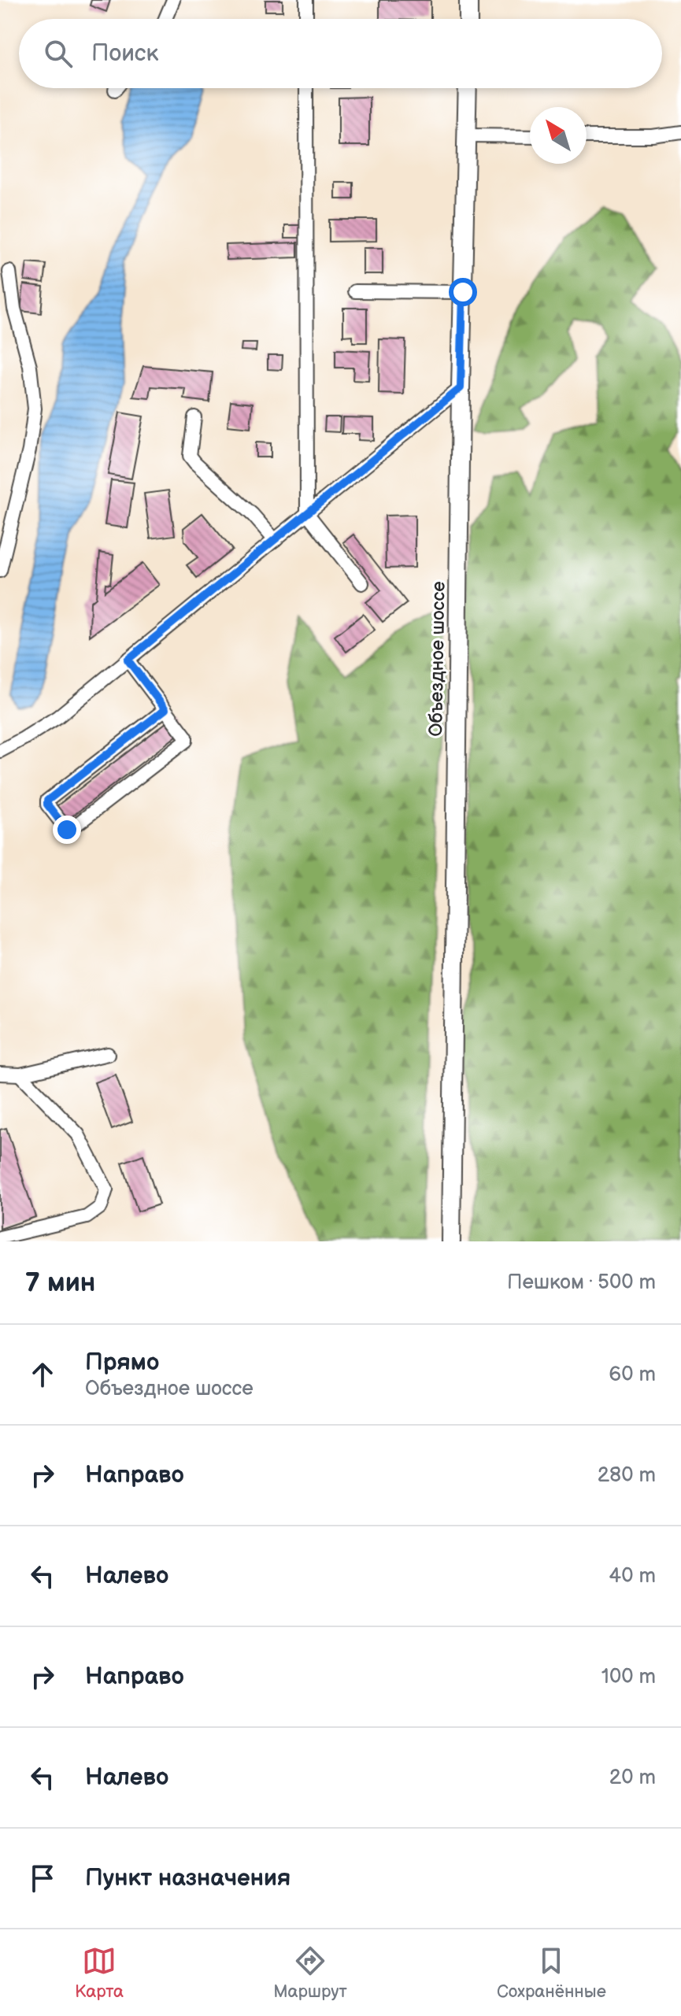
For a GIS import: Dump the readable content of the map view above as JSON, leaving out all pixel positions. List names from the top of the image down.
{
  "streets": {
    "main road": ["Объездное шоссе"]
  },
  "north": "top left",
  "page": {
    "search": "Поиск",
    "heading": ["7 мин", "Пешком · 500 m"],
    "list": [
      ["Прямо", "Объездное шоссе", "60 m"],
      ["Направо", "280 m"],
      ["Налево", "40 m"],
      ["Направо", "100 m"],
      ["Налево", "20 m"],
      "Пункт назначения"
    ],
    "nav": ["Карта", "Маршрут", "Сохранённые"]
  }
}
